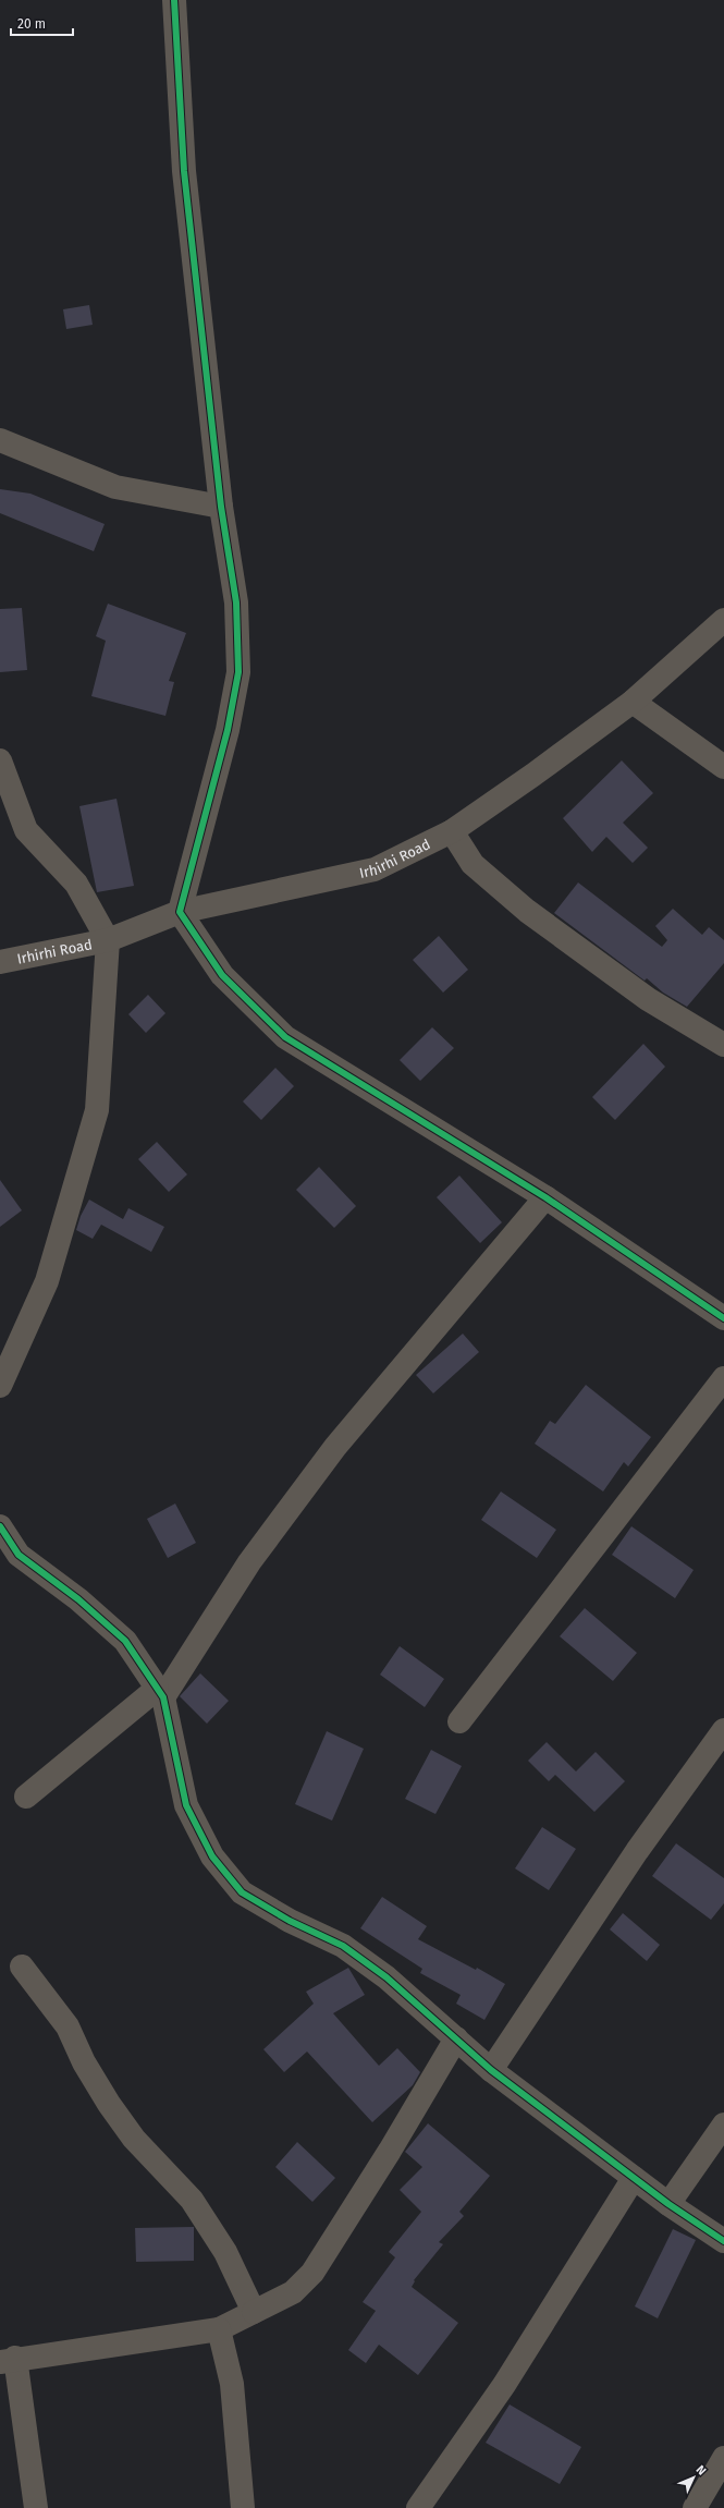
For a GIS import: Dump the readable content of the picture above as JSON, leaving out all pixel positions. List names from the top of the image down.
{
  "streets": {
    "street": ["Irhirhi Road"]
  },
  "scale_bar": "20 m",
  "north": "top right"
}
